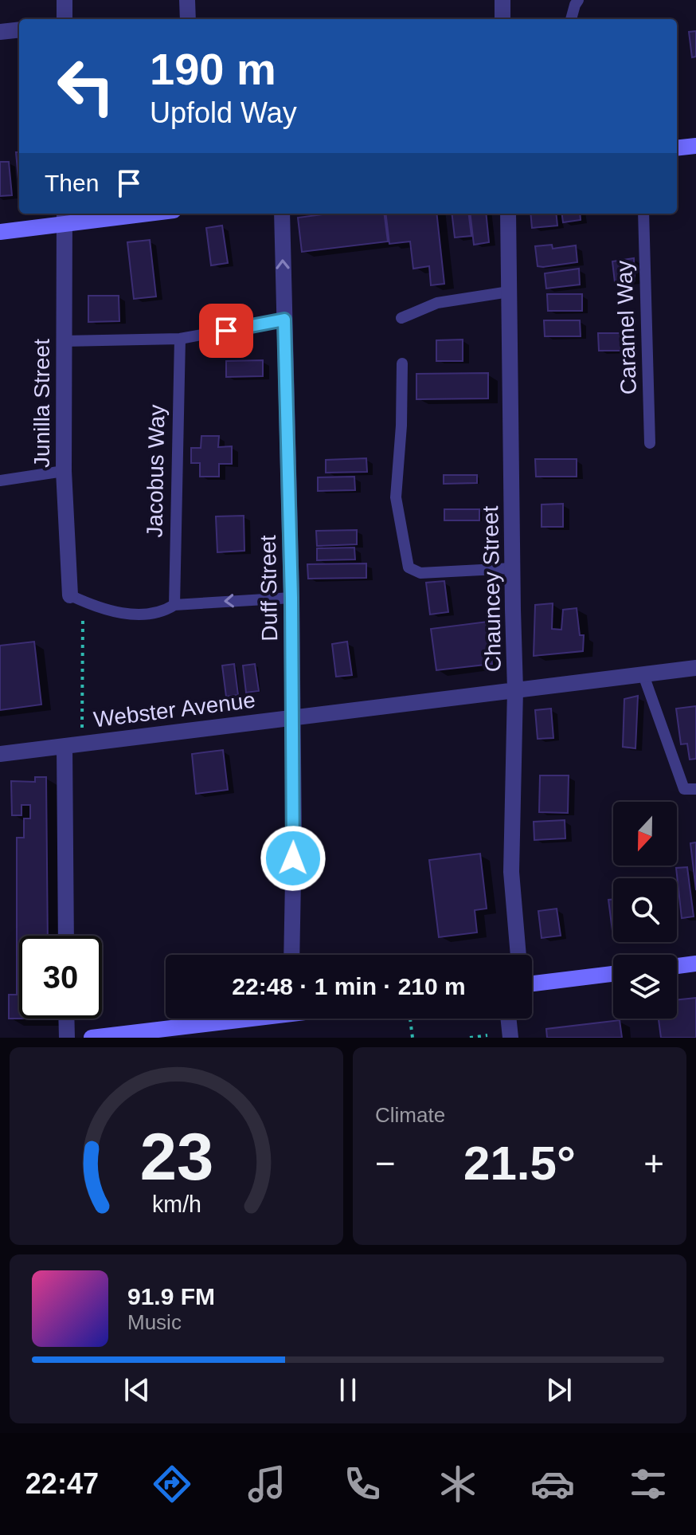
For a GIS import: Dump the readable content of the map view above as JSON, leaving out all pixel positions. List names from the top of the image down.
{
  "streets": {
    "street": [
      "Junilla Street",
      "Duff Street",
      "Chauncey Street",
      "Webster Avenue"
    ],
    "lane": ["Caramel Way", "Jacobus Way"]
  },
  "crossings": [
    ["Duff Street", "Webster Avenue"],
    ["Chauncey Street", "Webster Avenue"]
  ],
  "north": "bottom",
  "page": {
    "turn": ["190 m", "Upfold Way"],
    "then": "Then",
    "limit": "30",
    "trip": "22:48 · 1 min · 210 m",
    "tile": "Climate",
    "heat": ["−", "21.5°", "+"],
    "song": ["91.9 FM", "Music"],
    "tabs": "22:47",
    "gauge": ["23", "km/h"]
  }
}
